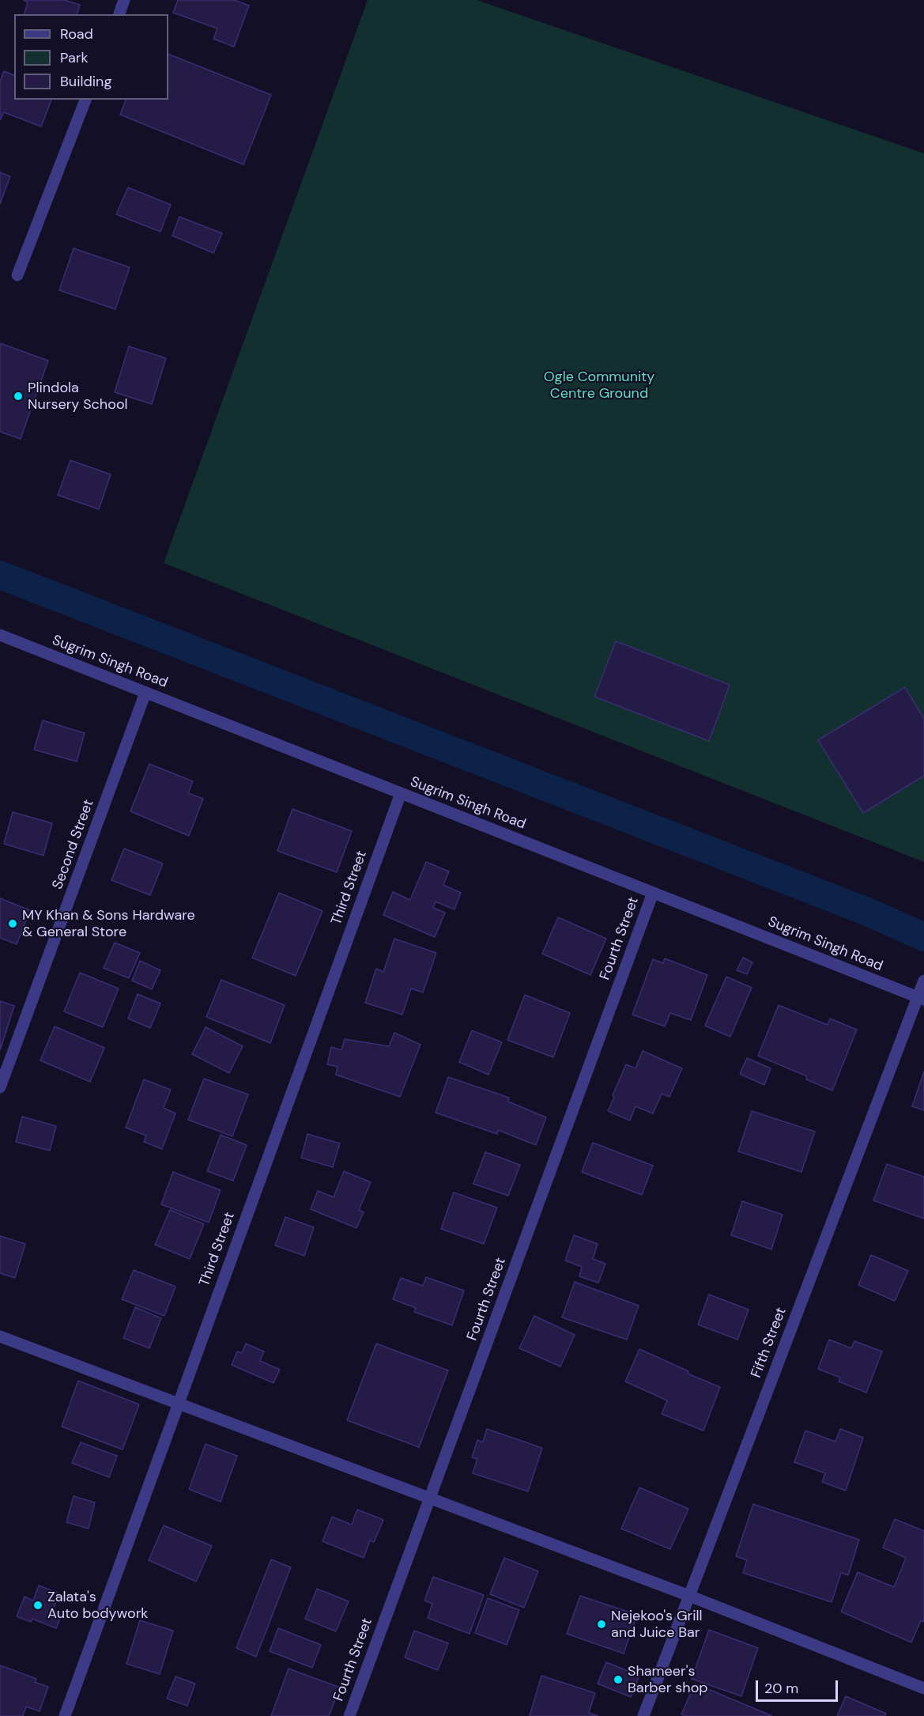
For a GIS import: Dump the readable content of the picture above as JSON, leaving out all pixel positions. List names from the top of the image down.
{
  "streets": {
    "street": [
      "Sugrim Singh Road",
      "Second Street",
      "Third Street",
      "Fourth Street",
      "Fifth Street"
    ]
  },
  "crossings": [
    ["Sugrim Singh Road", "Second Street"],
    ["Sugrim Singh Road", "Third Street"],
    ["Sugrim Singh Road", "Fourth Street"],
    ["Sugrim Singh Road", "Fifth Street"]
  ],
  "parks": ["Ogle Community Centre Ground"],
  "places": [
    "Plindola Nursery School",
    "MY Khan & Sons Hardware & General Store",
    "Zalata's Auto bodywork",
    "Nejekoo's Grill and Juice Bar",
    "Shameer's Barber shop"
  ],
  "legend": ["Road", "Park", "Building"],
  "scale_bar": "20 m"
}
